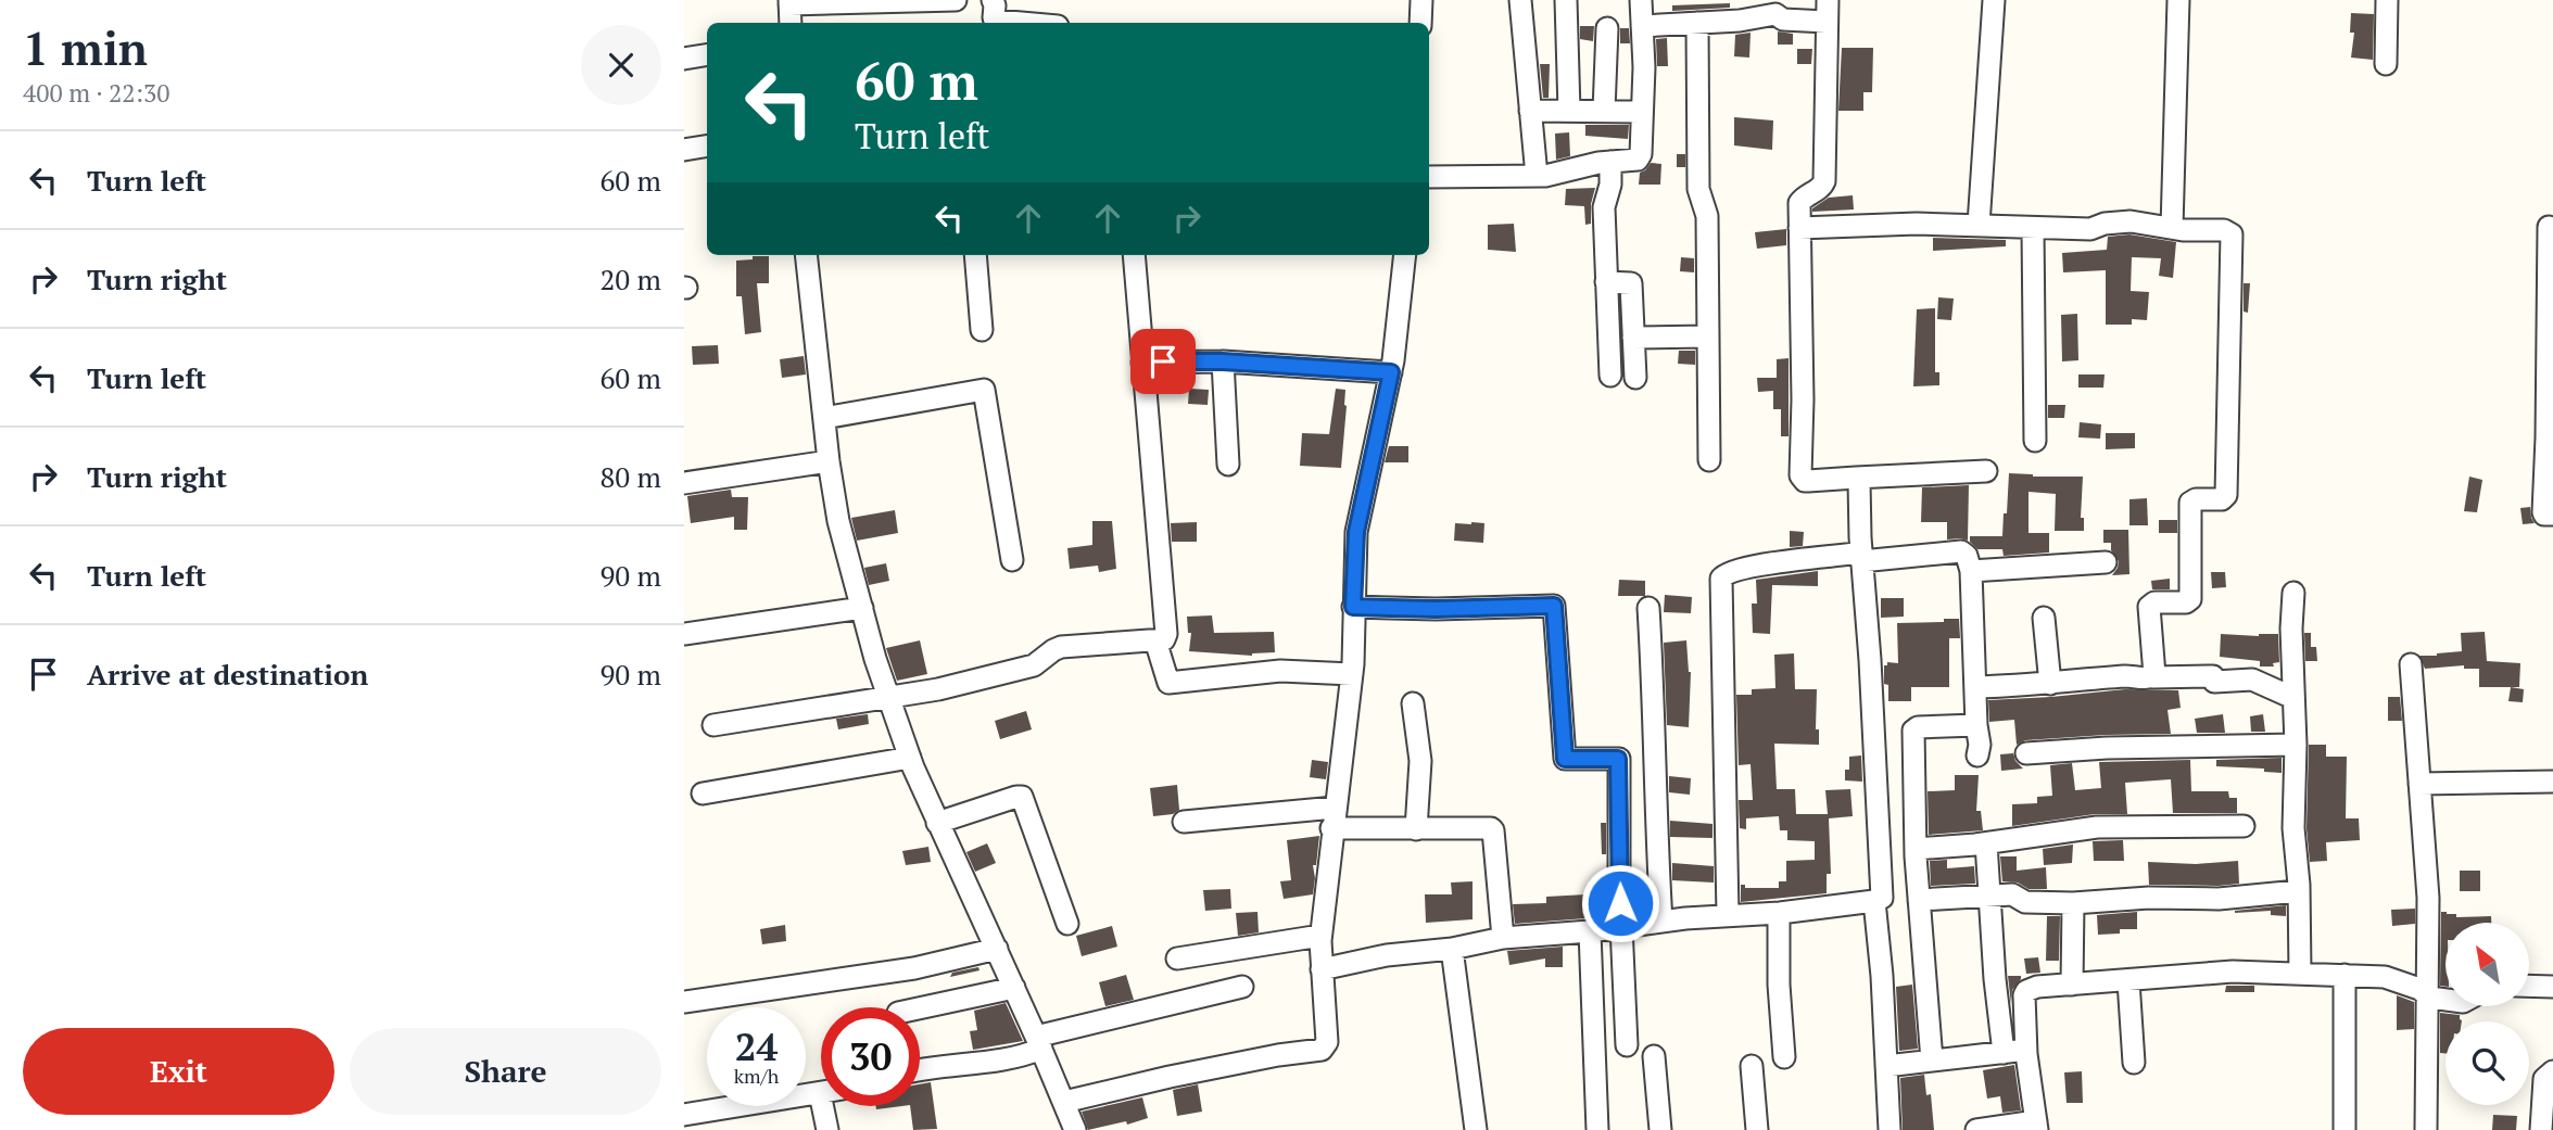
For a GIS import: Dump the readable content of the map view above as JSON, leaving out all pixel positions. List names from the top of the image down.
{
  "north": "top left",
  "page": {
    "heading": ["1 min", "400 m · 22:30"],
    "turn": ["60 m", "Turn left"],
    "list": [
      {
        "name": "Turn left",
        "value": "60 m"
      },
      {
        "name": "Turn right",
        "value": "20 m"
      },
      {
        "name": "Turn left",
        "value": "60 m"
      },
      {
        "name": "Turn right",
        "value": "80 m"
      },
      {
        "name": "Turn left",
        "value": "90 m"
      },
      {
        "name": "Arrive at destination",
        "value": "90 m"
      }
    ],
    "speed": "24 km/h",
    "limit": "30",
    "buttons": ["Exit", "Share"]
  }
}
